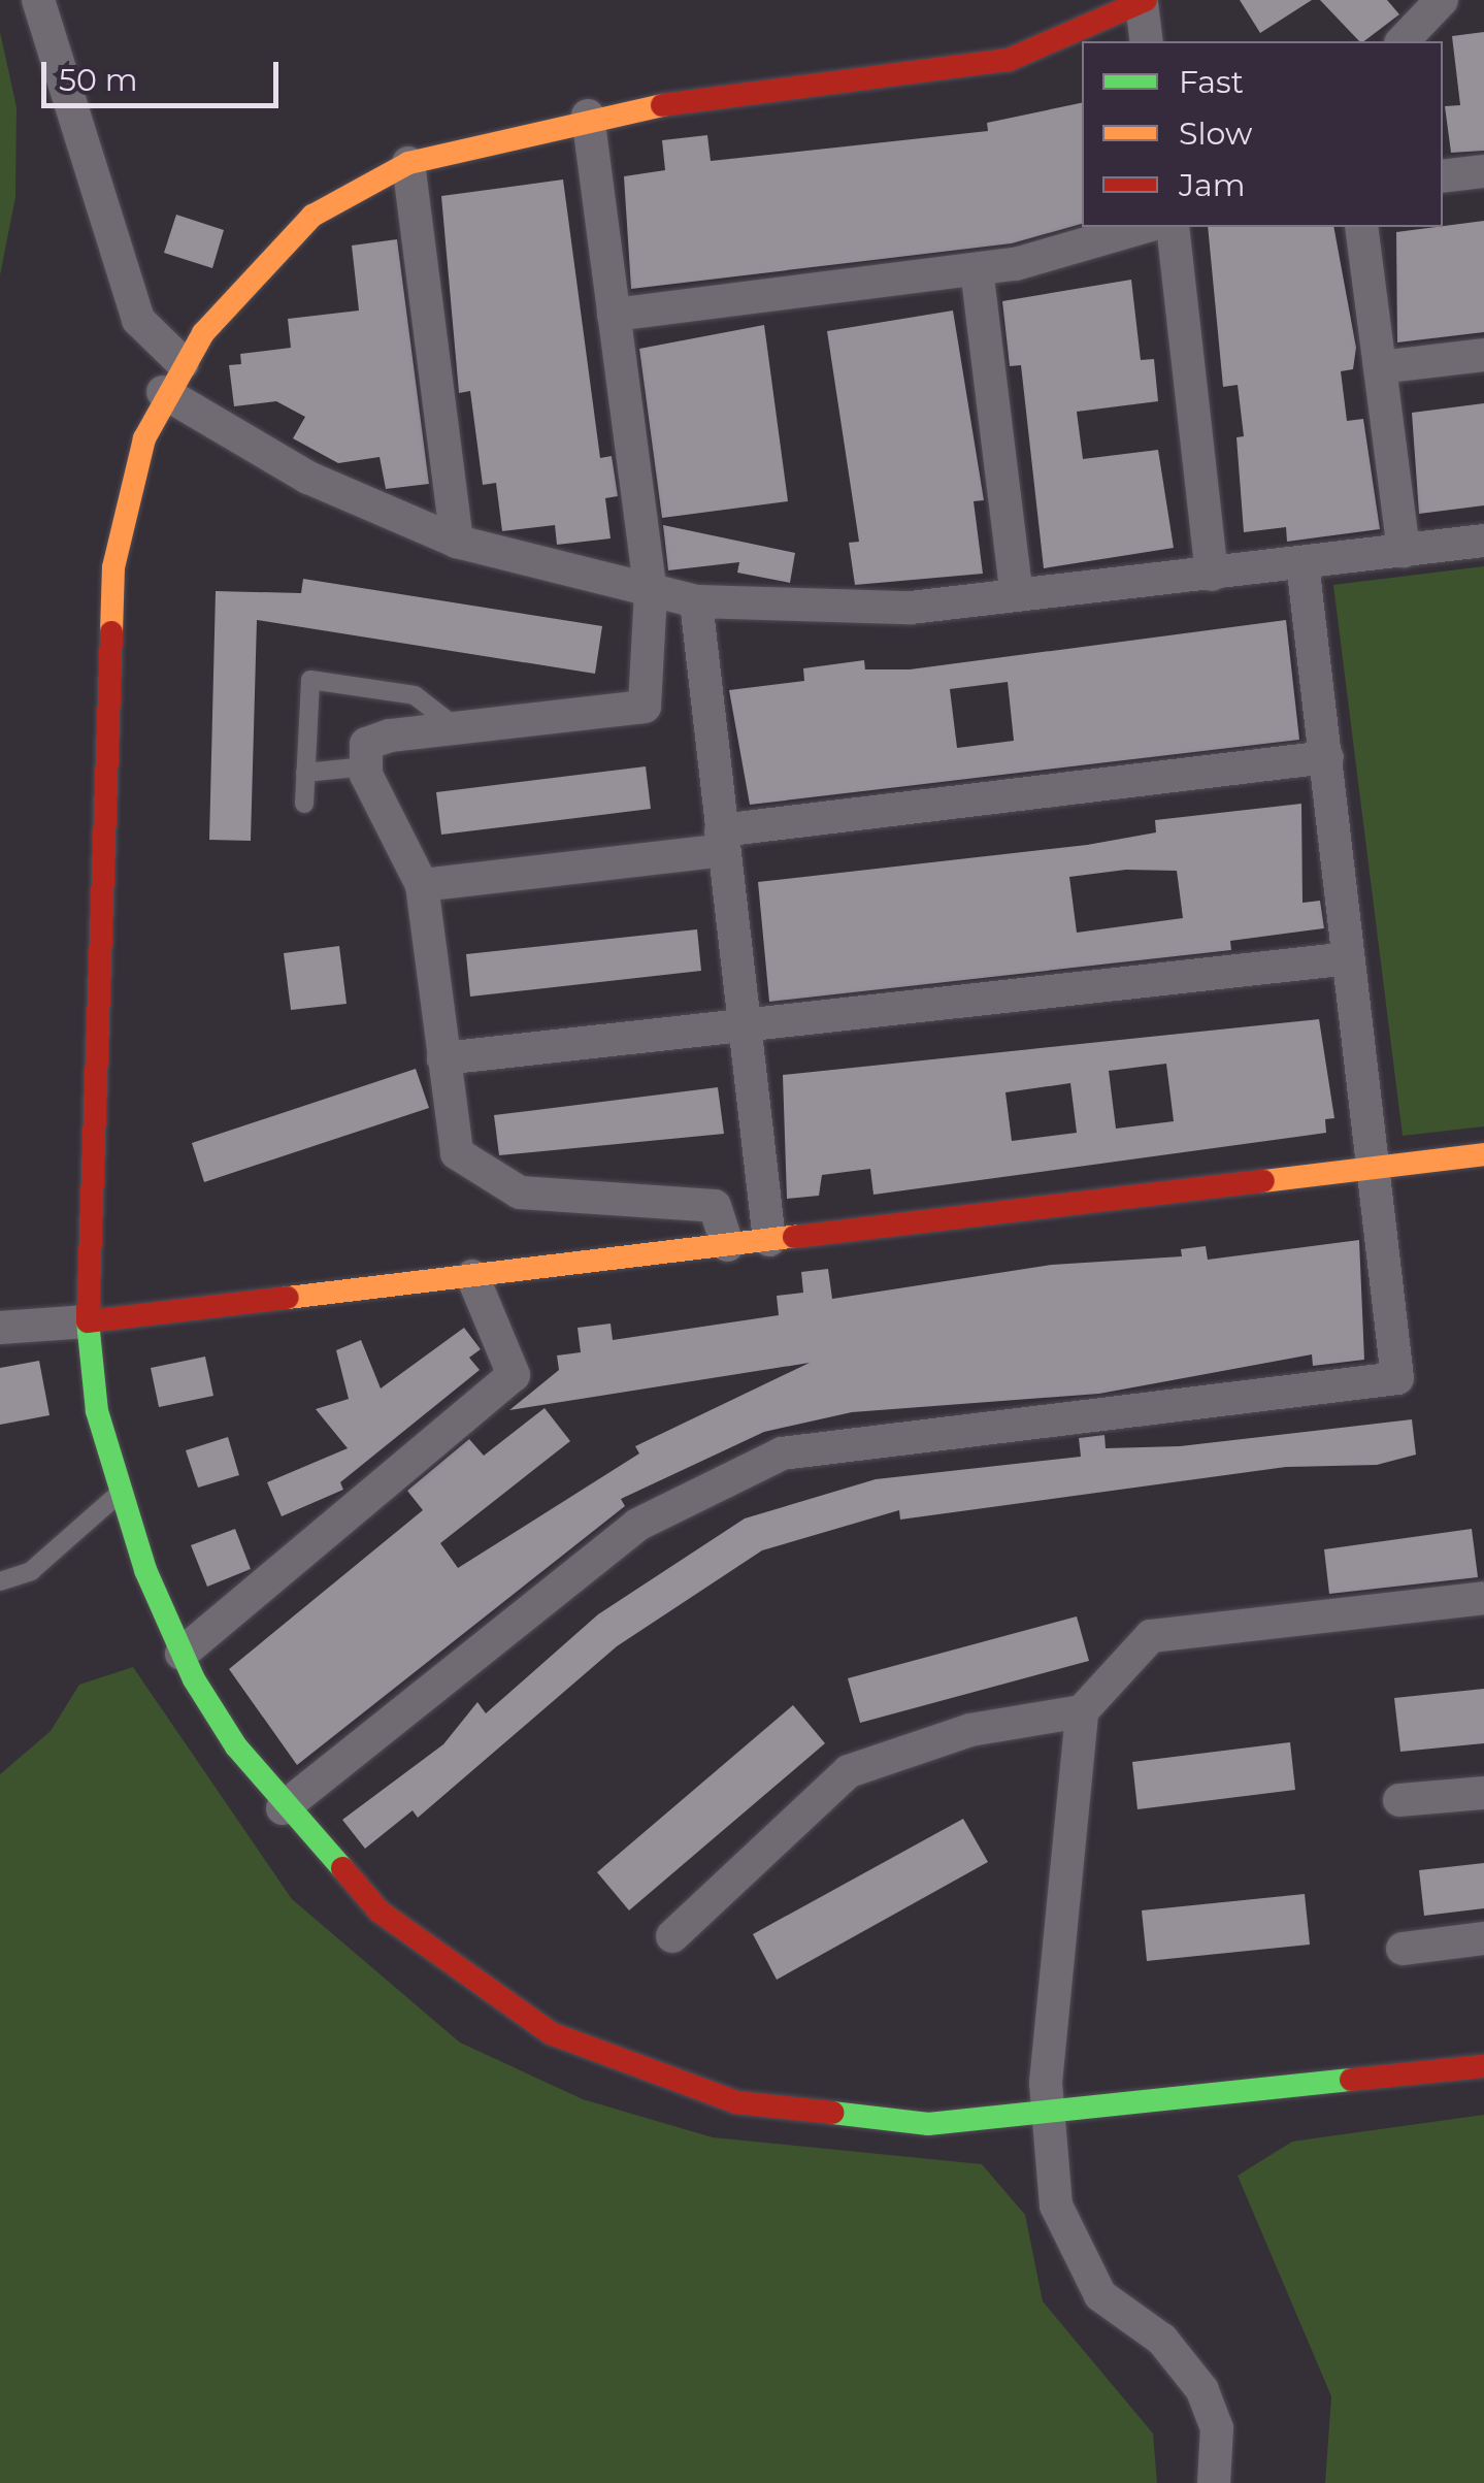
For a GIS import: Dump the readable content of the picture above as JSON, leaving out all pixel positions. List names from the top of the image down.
{
  "legend": ["Fast", "Slow", "Jam"],
  "scale_bar": "50 m"
}
